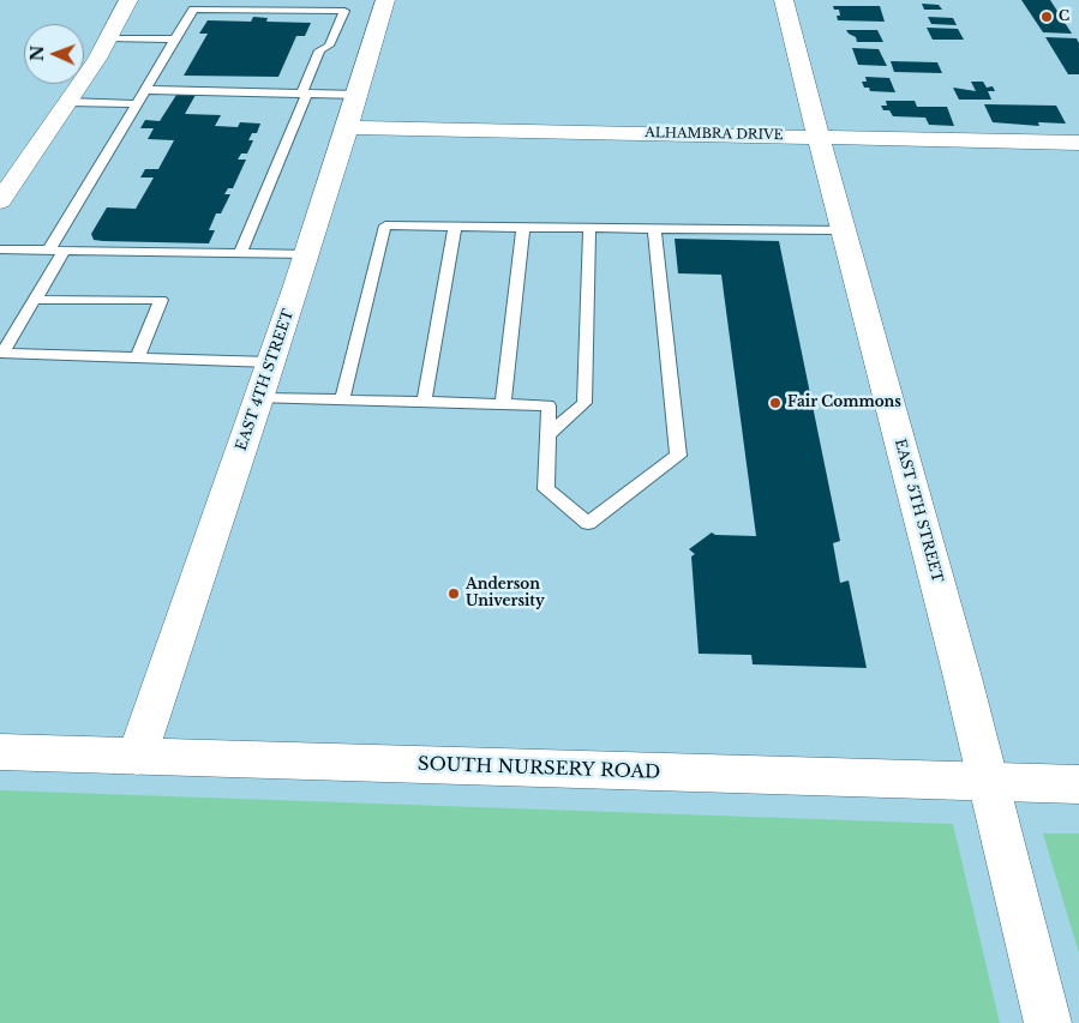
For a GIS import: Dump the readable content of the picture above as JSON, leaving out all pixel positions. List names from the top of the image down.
{
  "streets": {
    "street": [
      "ALHAMBRA DRIVE",
      "EAST 4TH STREET",
      "EAST 5TH STREET",
      "SOUTH NURSERY ROAD"
    ]
  },
  "crossings": [
    ["ALHAMBRA DRIVE", "EAST 4TH STREET"],
    ["ALHAMBRA DRIVE", "EAST 5TH STREET"],
    ["EAST 4TH STREET", "SOUTH NURSERY ROAD"],
    ["EAST 5TH STREET", "SOUTH NURSERY ROAD"]
  ],
  "places": ["C", "Fair Commons", "Anderson University"],
  "north": "left"
}
